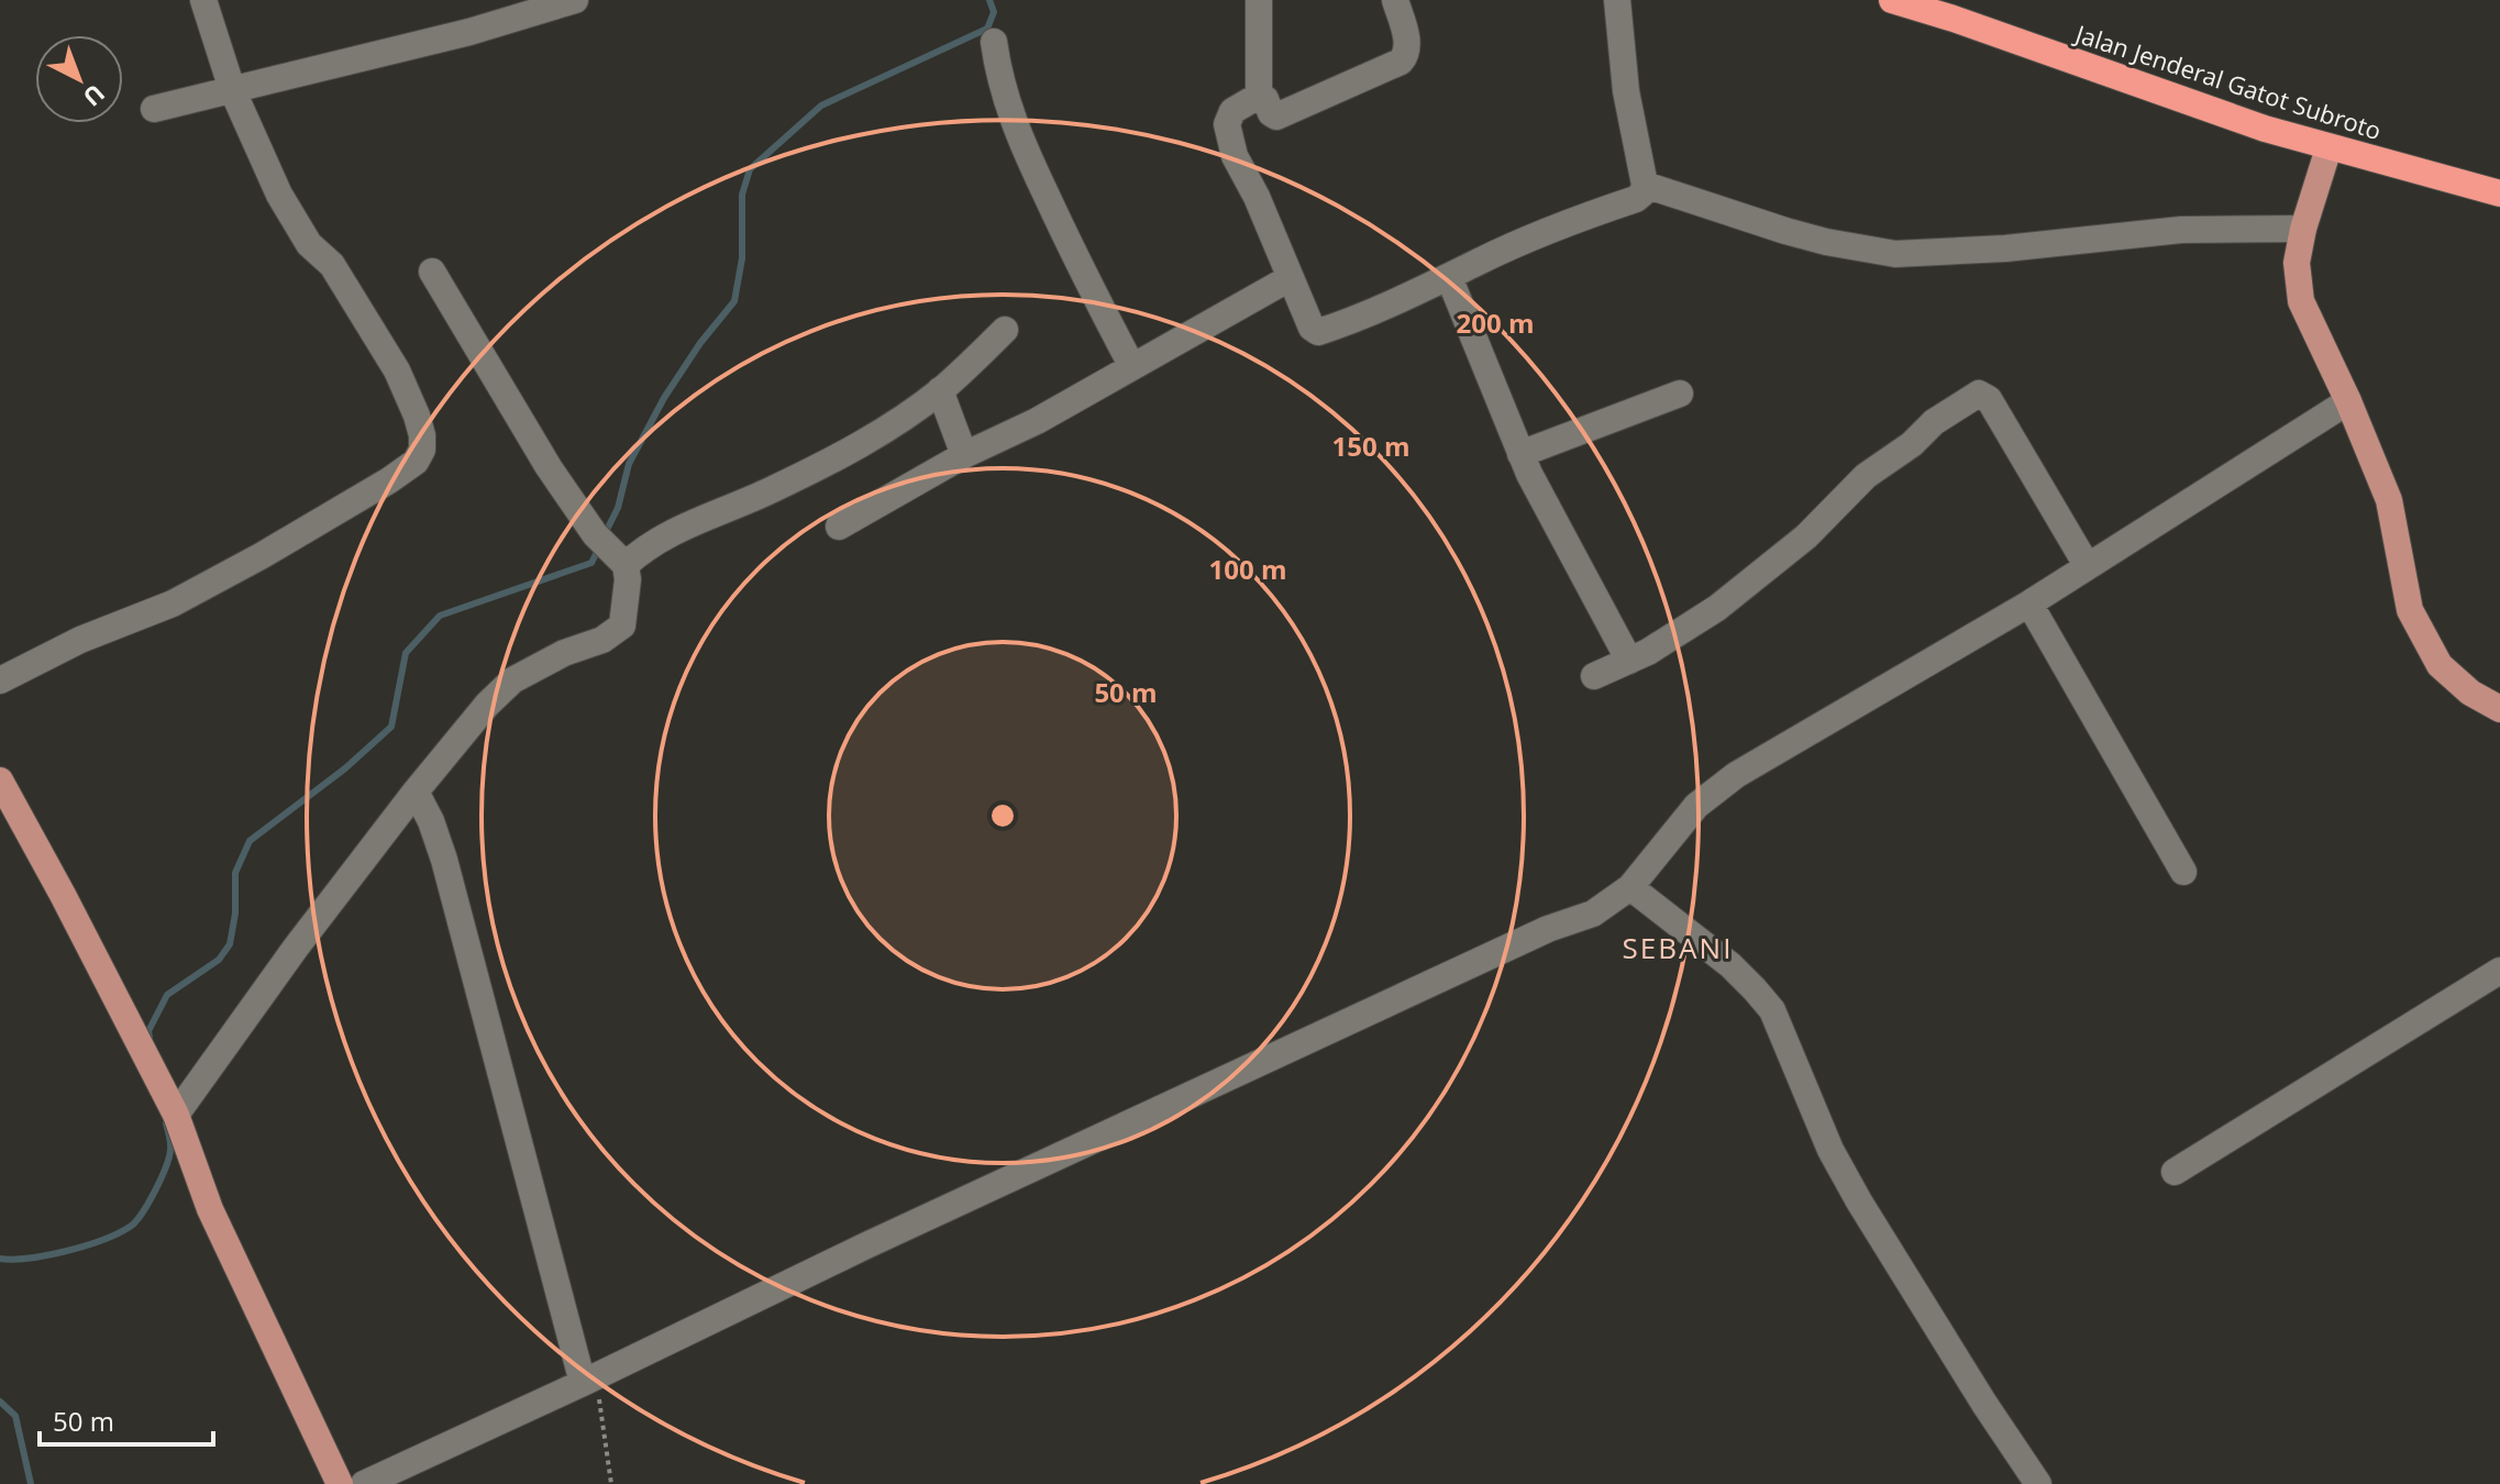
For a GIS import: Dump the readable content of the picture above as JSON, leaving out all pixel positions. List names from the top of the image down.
{
  "streets": {
    "highway": ["Jalan Jenderal Gatot Subroto"]
  },
  "districts": ["SEBANI"],
  "scale_bar": "50 m",
  "north": "bottom right",
  "rings": [
    "200 m",
    "150 m",
    "100 m",
    "50 m"
  ]
}
